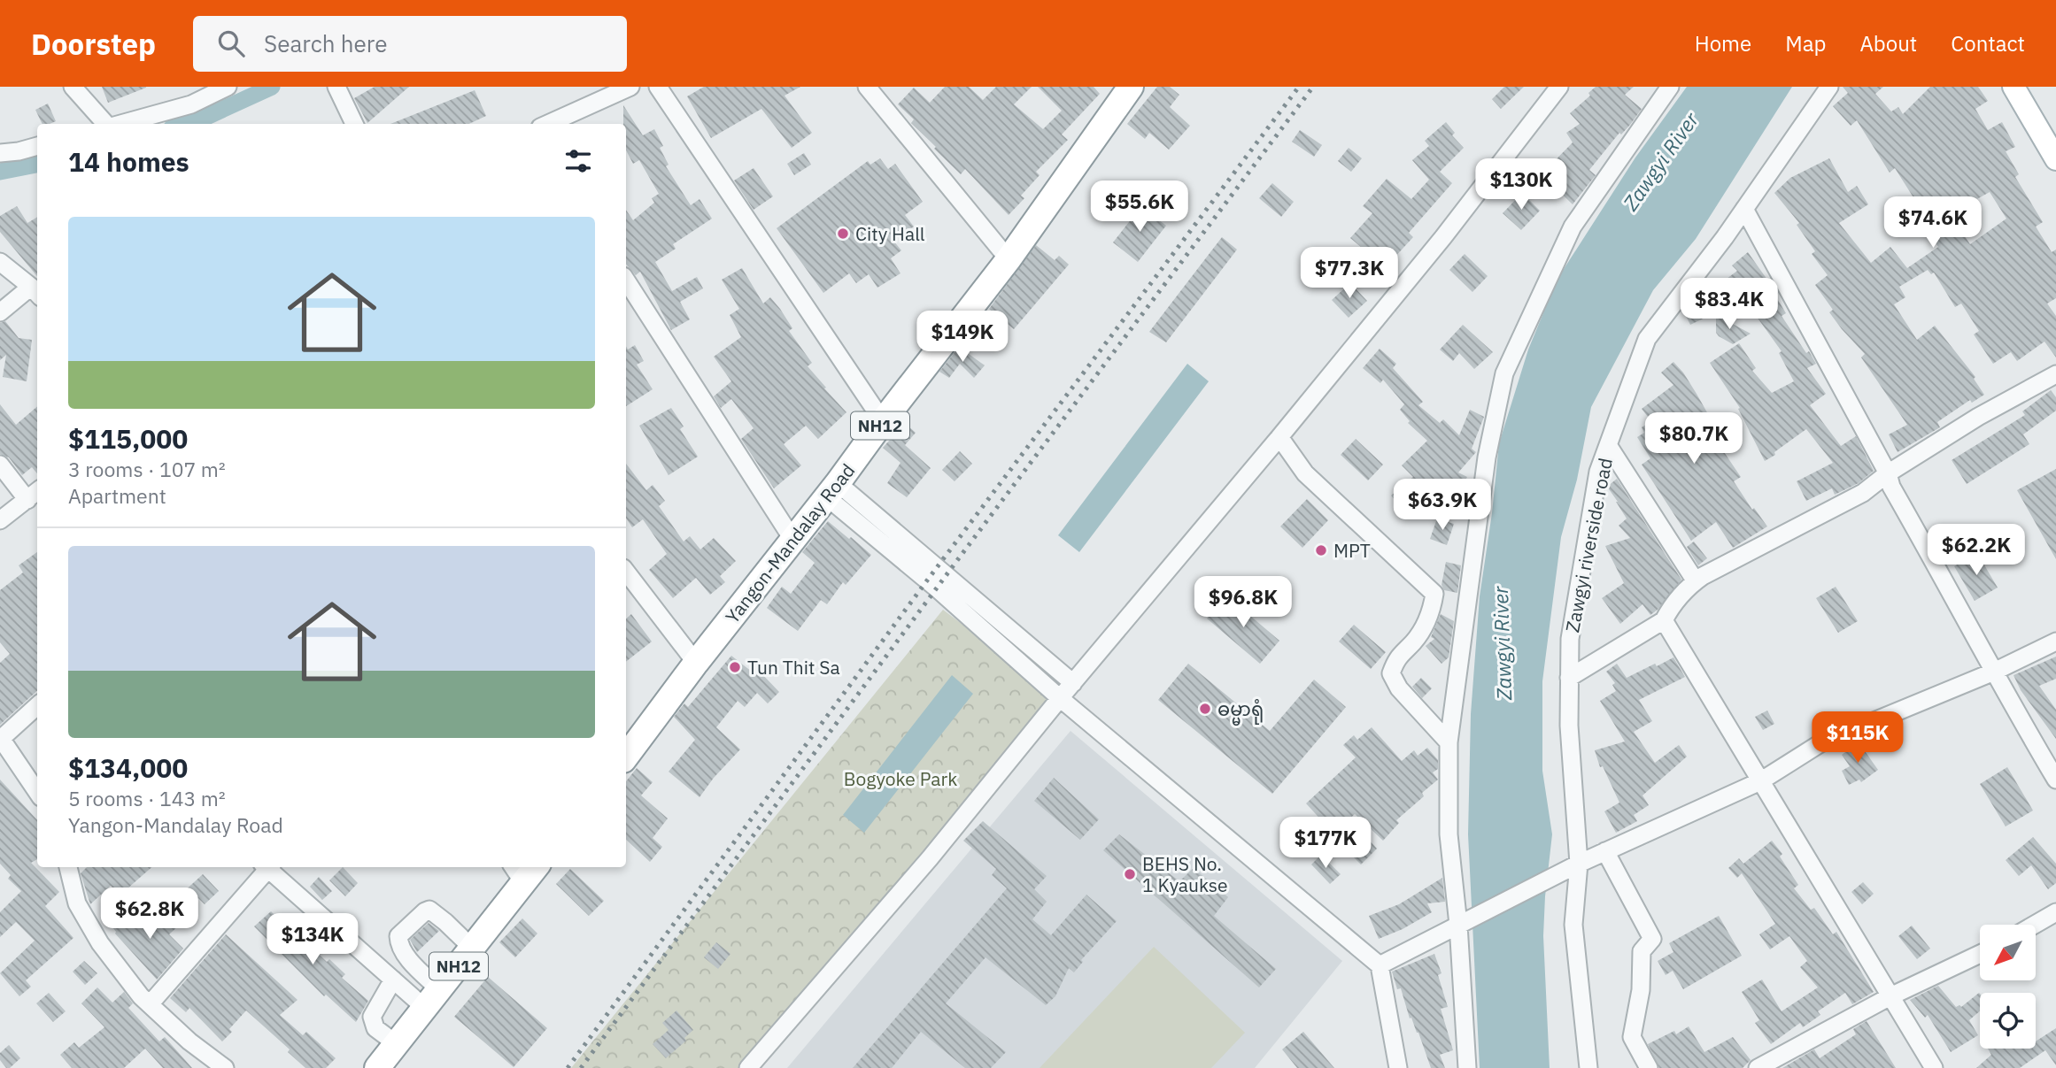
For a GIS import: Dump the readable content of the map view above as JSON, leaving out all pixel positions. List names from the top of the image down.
{
  "streets": {
    "highway": ["NH12", "Yangon-Mandalay Road"],
    "street": ["Zawgyi riverside road"]
  },
  "water": ["Zawgyi River"],
  "parks": ["Bogyoke Park"],
  "places": [
    "City Hall",
    "MPT",
    "Tun Thit Sa",
    "ဓမ္မာရုံ",
    "BEHS No. 1 Kyaukse"
  ],
  "north": "bottom left",
  "page": {
    "header": "Doorstep",
    "search": "Search here",
    "nav": [
      "Home",
      "Map",
      "About",
      "Contact"
    ],
    "heading": "14 homes",
    "price": [
      "$130K",
      "$55.6K",
      "$74.6K",
      "$77.3K",
      "$83.4K",
      "$149K",
      "$80.7K",
      "$63.9K",
      "$62.2K",
      "$96.8K",
      "$115K",
      "$177K",
      "$62.8K",
      "$134K"
    ],
    "list": [
      {
        "name": "$115,000",
        "note": "3 rooms · 107 m² · Apartment"
      },
      {
        "name": "$134,000",
        "note": "5 rooms · 143 m² · Yangon-Mandalay Road"
      }
    ]
  }
}
